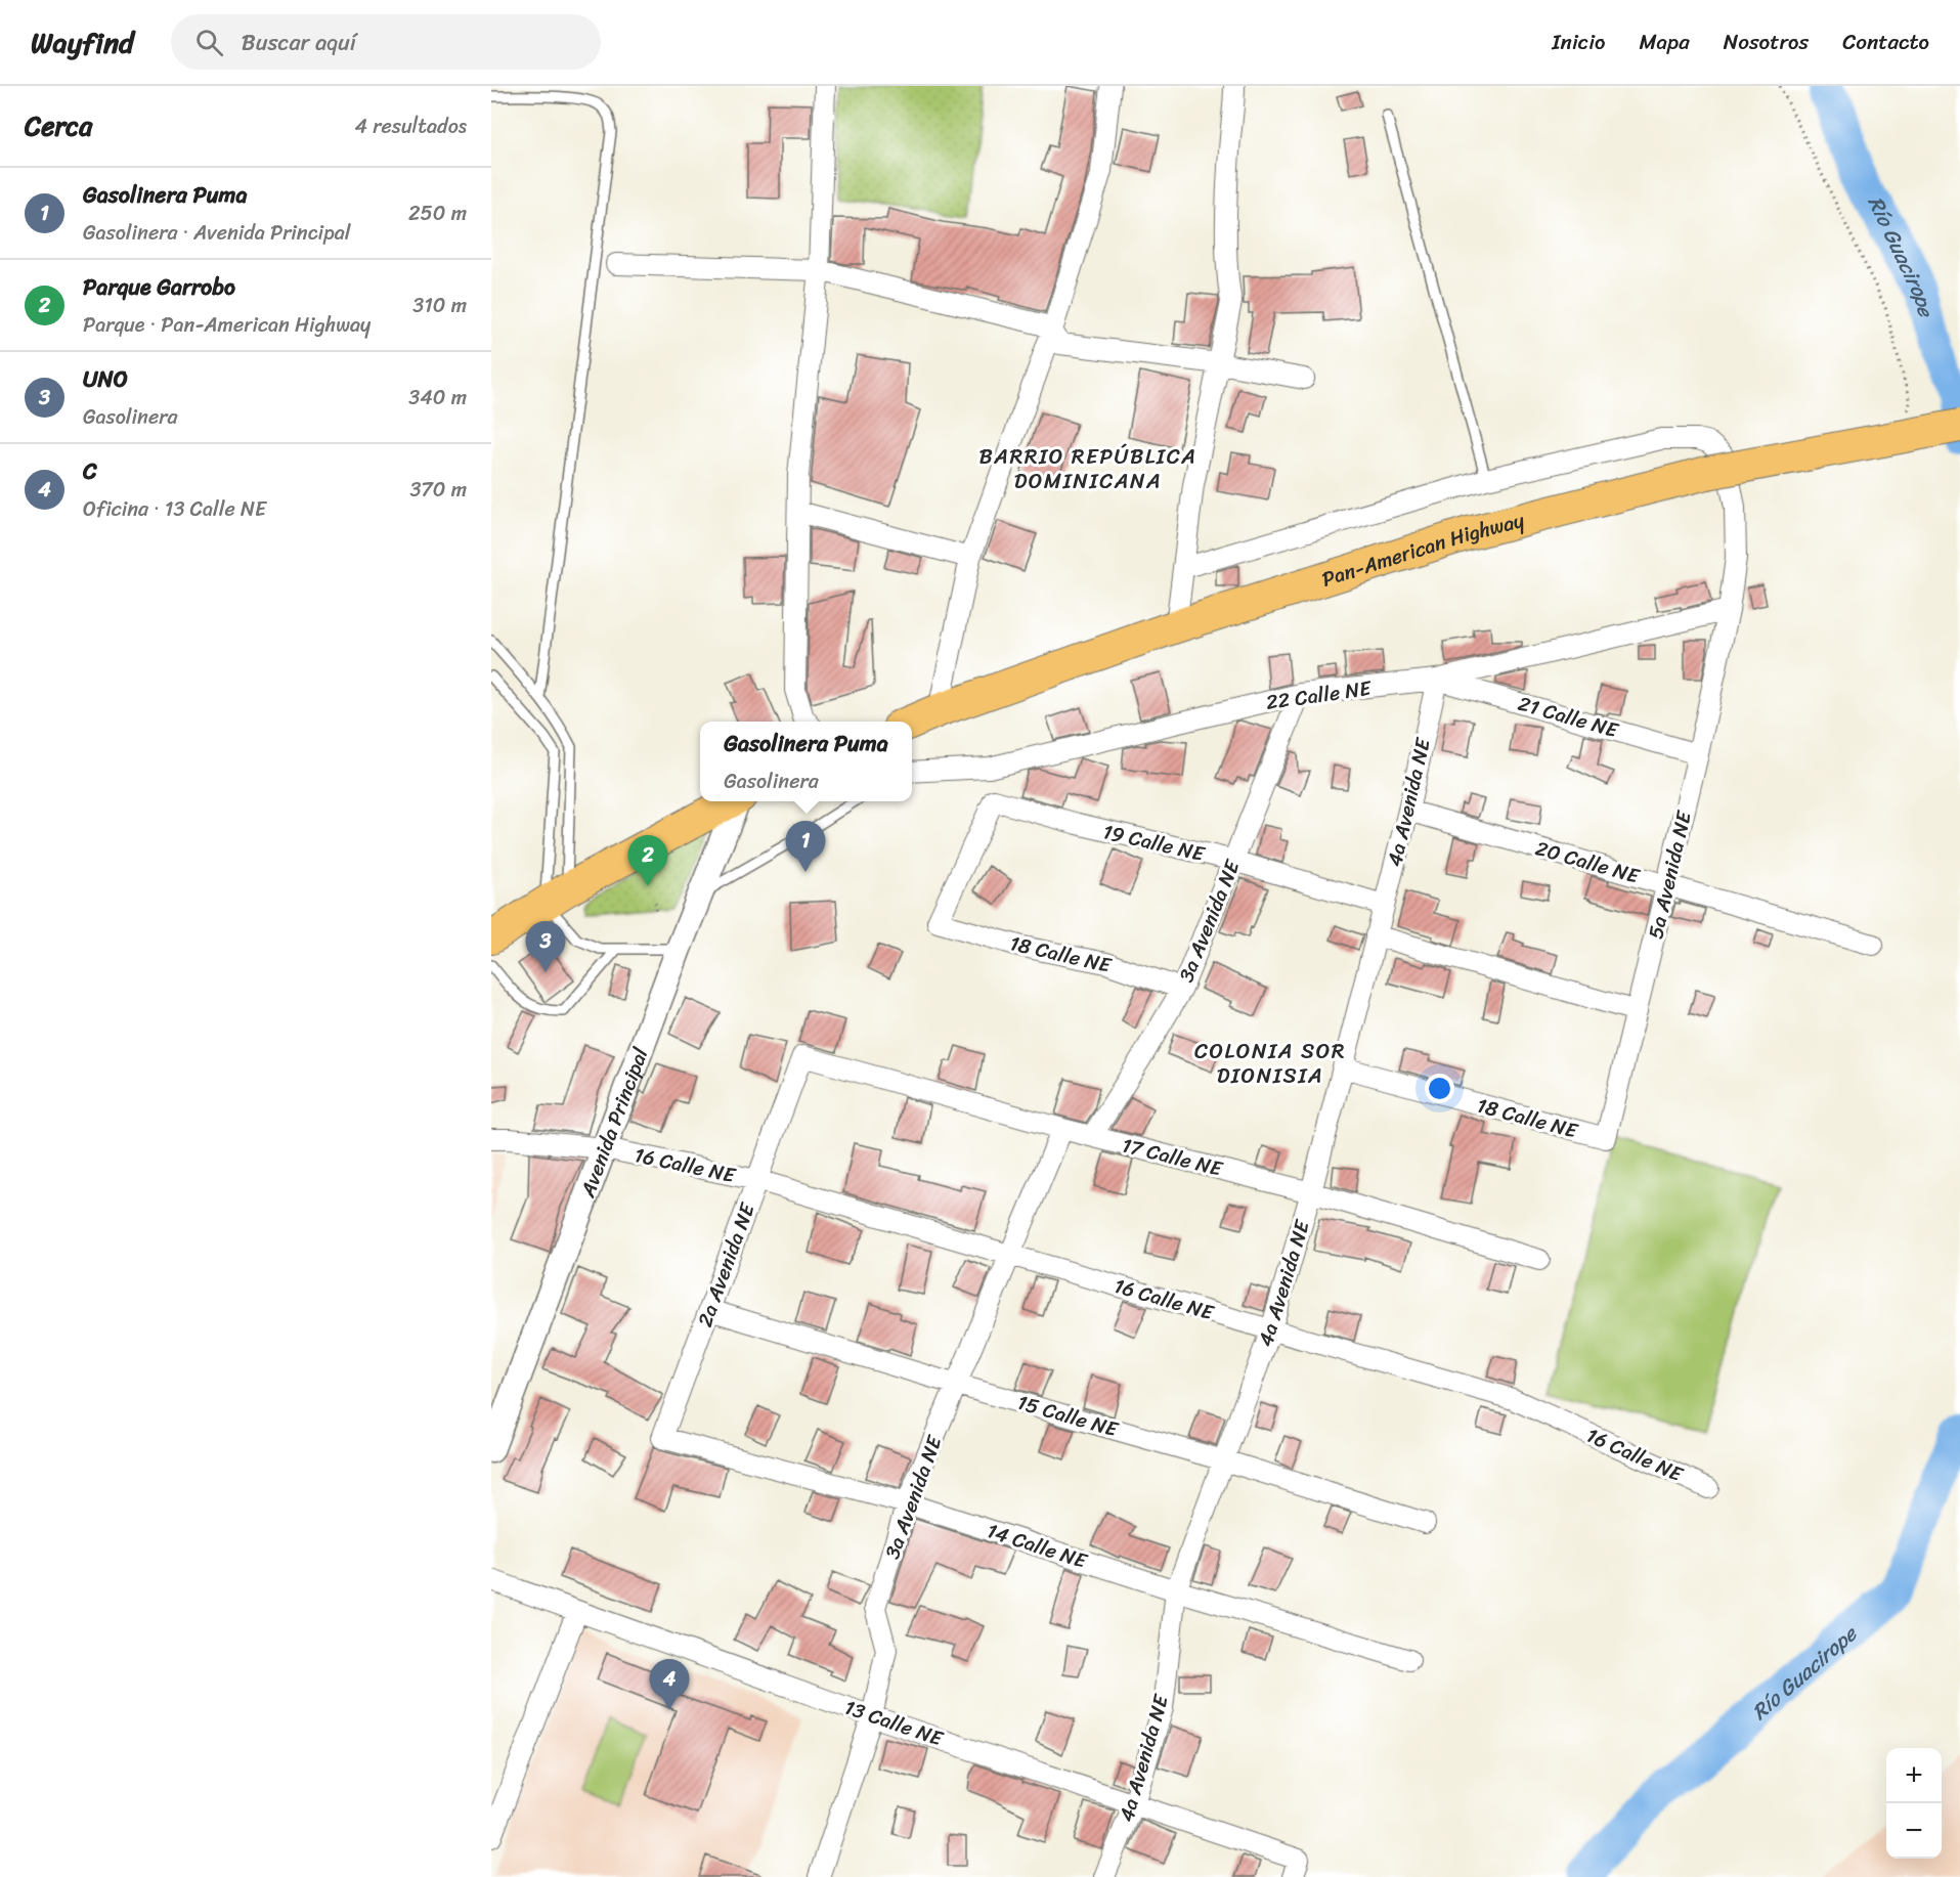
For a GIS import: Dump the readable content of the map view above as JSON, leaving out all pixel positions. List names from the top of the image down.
{
  "streets": {
    "highway": ["Pan-American Highway"],
    "street": [
      "22 Calle NE",
      "21 Calle NE",
      "4a Avenida NE",
      "19 Calle NE",
      "20 Calle NE",
      "5a Avenida NE",
      "3a Avenida NE",
      "18 Calle NE",
      "Avenida Principal",
      "17 Calle NE",
      "16 Calle NE",
      "2a Avenida NE",
      "15 Calle NE",
      "14 Calle NE",
      "13 Calle NE"
    ]
  },
  "crossings": [
    ["22 Calle NE", "21 Calle NE"],
    ["22 Calle NE", "4a Avenida NE"],
    ["22 Calle NE", "5a Avenida NE"],
    ["22 Calle NE", "3a Avenida NE"],
    ["21 Calle NE", "4a Avenida NE"],
    ["21 Calle NE", "5a Avenida NE"],
    ["4a Avenida NE", "19 Calle NE"],
    ["4a Avenida NE", "20 Calle NE"],
    ["4a Avenida NE", "18 Calle NE"],
    ["4a Avenida NE", "17 Calle NE"],
    ["4a Avenida NE", "16 Calle NE"],
    ["4a Avenida NE", "15 Calle NE"],
    ["4a Avenida NE", "14 Calle NE"],
    ["4a Avenida NE", "13 Calle NE"],
    ["19 Calle NE", "3a Avenida NE"],
    ["19 Calle NE", "18 Calle NE"],
    ["20 Calle NE", "5a Avenida NE"],
    ["5a Avenida NE", "18 Calle NE"],
    ["3a Avenida NE", "18 Calle NE"],
    ["3a Avenida NE", "17 Calle NE"],
    ["3a Avenida NE", "16 Calle NE"],
    ["3a Avenida NE", "15 Calle NE"],
    ["3a Avenida NE", "14 Calle NE"],
    ["3a Avenida NE", "13 Calle NE"],
    ["Avenida Principal", "16 Calle NE"],
    ["17 Calle NE", "2a Avenida NE"],
    ["16 Calle NE", "2a Avenida NE"],
    ["2a Avenida NE", "15 Calle NE"],
    ["2a Avenida NE", "14 Calle NE"]
  ],
  "districts": ["BARRIO REPÚBLICA DOMINICANA", "COLONIA SOR DIONISIA"],
  "water": ["Río Guacirope"],
  "page": {
    "header": "Wayfind",
    "search": "Buscar aquí",
    "nav": [
      "Inicio",
      "Mapa",
      "Nosotros",
      "Contacto"
    ],
    "heading": ["Cerca", "4 resultados"],
    "list": [
      {
        "mark": "1",
        "name": "Gasolinera Puma",
        "note": "Gasolinera · Avenida Principal",
        "value": "250 m"
      },
      {
        "mark": "2",
        "name": "Parque Garrobo",
        "note": "Parque · Pan-American Highway",
        "value": "310 m"
      },
      {
        "mark": "3",
        "name": "UNO",
        "note": "Gasolinera",
        "value": "340 m"
      },
      {
        "mark": "4",
        "name": "C",
        "note": "Oficina · 13 Calle NE",
        "value": "370 m"
      }
    ],
    "popup": ["Gasolinera Puma", "Gasolinera"],
    "pins": [
      "1",
      "2",
      "3",
      "4"
    ],
    "map_buttons": ["+", "−"]
  }
}
